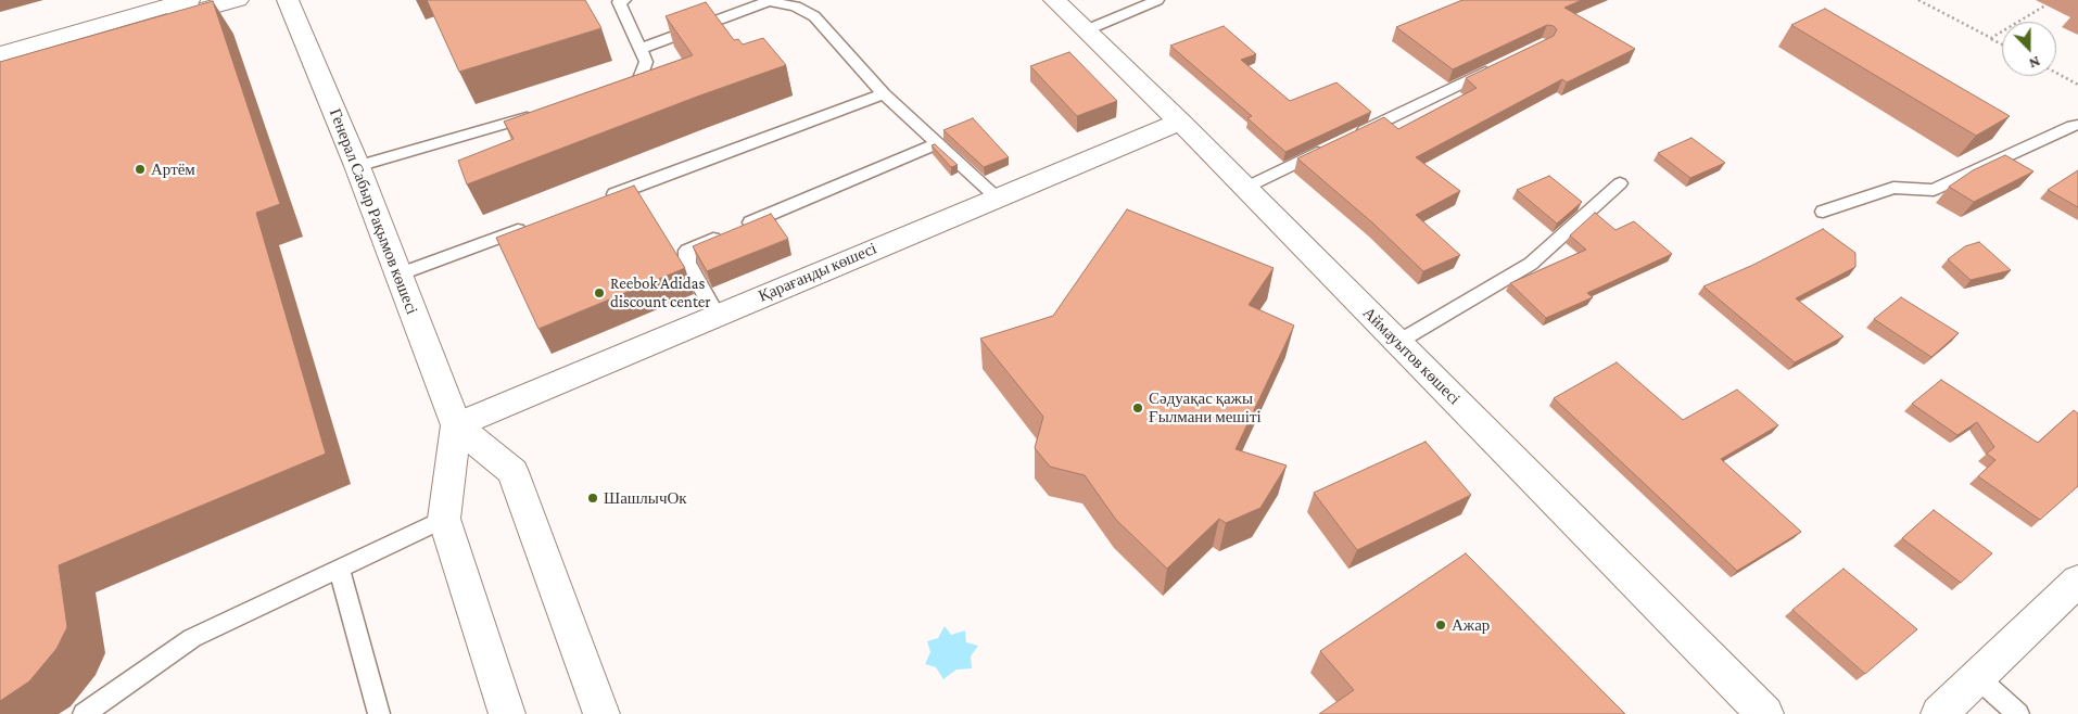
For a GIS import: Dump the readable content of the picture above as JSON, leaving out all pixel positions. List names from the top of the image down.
{
  "streets": {
    "street": ["Генерал Сабыр Рақымов көшесі", "Қарағанды көшесі", "Аймауытов көшесі"]
  },
  "crossings": [
    ["Генерал Сабыр Рақымов көшесі", "Қарағанды көшесі"],
    ["Қарағанды көшесі", "Аймауытов көшесі"]
  ],
  "places": [
    "Артём",
    "Reebok Adidas discount center",
    "Сәдуақас қажы Ғылмани мешіті",
    "ШашлычОк",
    "Ажар"
  ],
  "north": "bottom"
}
